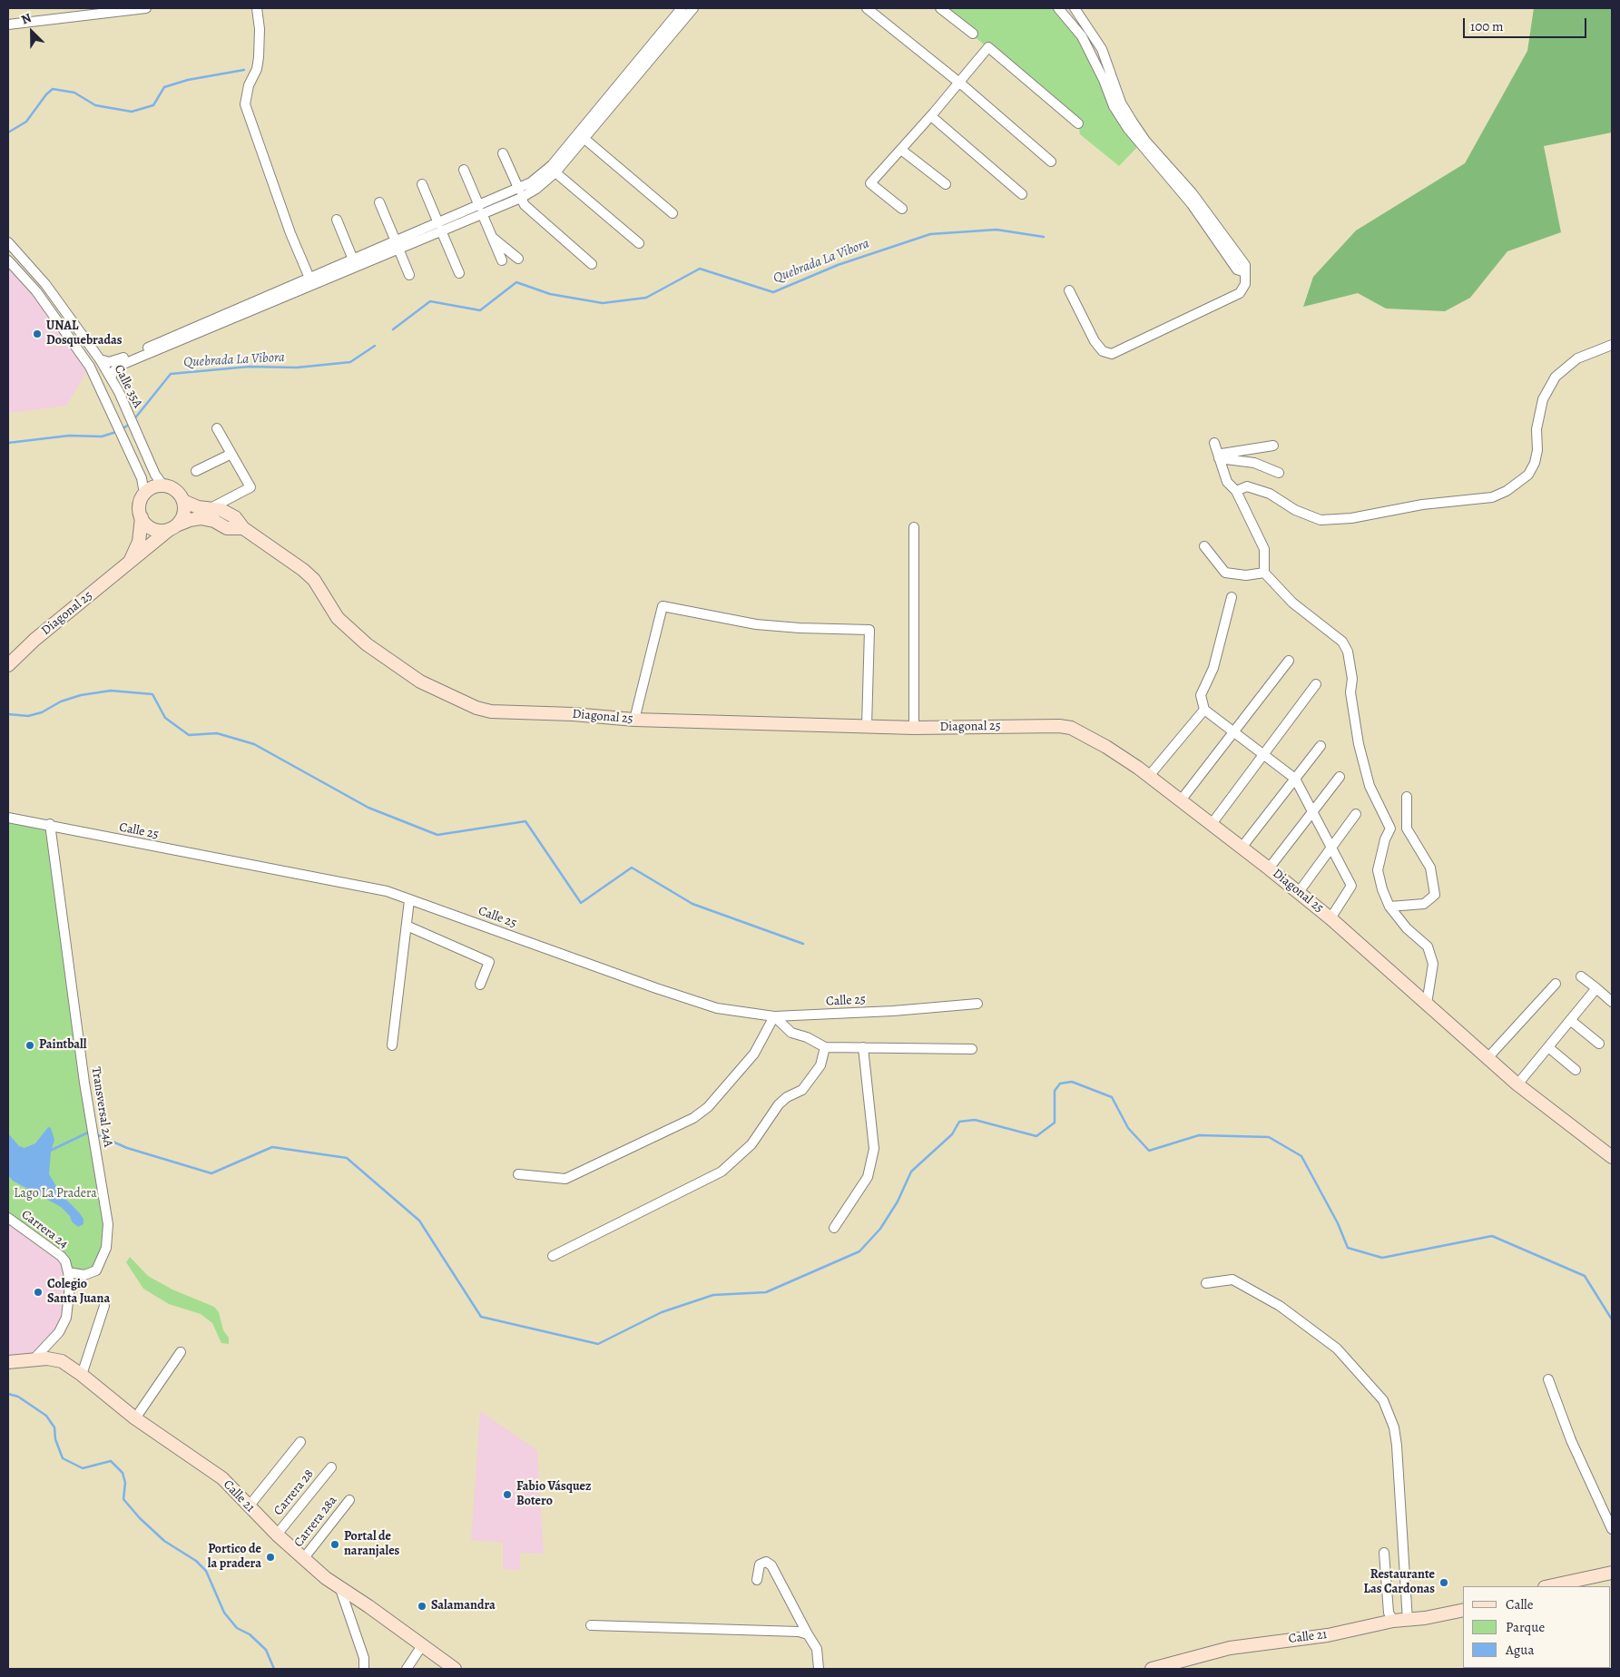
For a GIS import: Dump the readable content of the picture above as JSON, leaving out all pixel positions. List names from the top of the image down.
{
  "streets": {
    "street": [
      "Calle 35A",
      "Diagonal 25",
      "Calle 25",
      "Transversal 24A",
      "Carrera 24",
      "Carrera 28",
      "Calle 21",
      "Carrera 28a"
    ]
  },
  "crossings": [
    ["Calle 35A", "Diagonal 25"],
    ["Calle 25", "Transversal 24A"],
    ["Transversal 24A", "Carrera 24"],
    ["Carrera 28", "Calle 21"],
    ["Calle 21", "Carrera 28a"]
  ],
  "water": ["Quebrada La Vibora"],
  "parks": ["Lago La Pradera"],
  "places": [
    "UNAL Dosquebradas",
    "Paintball",
    "Colegio Santa Juana",
    "Fabio Vásquez Botero",
    "Portal de naranjales",
    "Portico de la pradera",
    "Restaurante Las Cardonas",
    "Salamandra"
  ],
  "legend": ["Calle", "Parque", "Agua"],
  "scale_bar": "100 m",
  "north": "top left"
}
